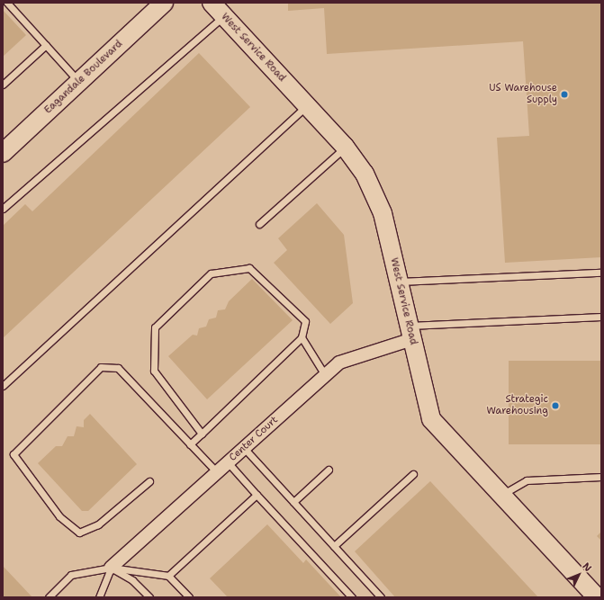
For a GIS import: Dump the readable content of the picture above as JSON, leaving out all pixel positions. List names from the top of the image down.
{
  "streets": {
    "street": ["West Service Road", "Eagandale Boulevard", "Center Court"]
  },
  "crossings": [
    ["West Service Road", "Center Court"]
  ],
  "places": ["US Warehouse Supply", "Strategic Warehousing"],
  "north": "top right"
}
